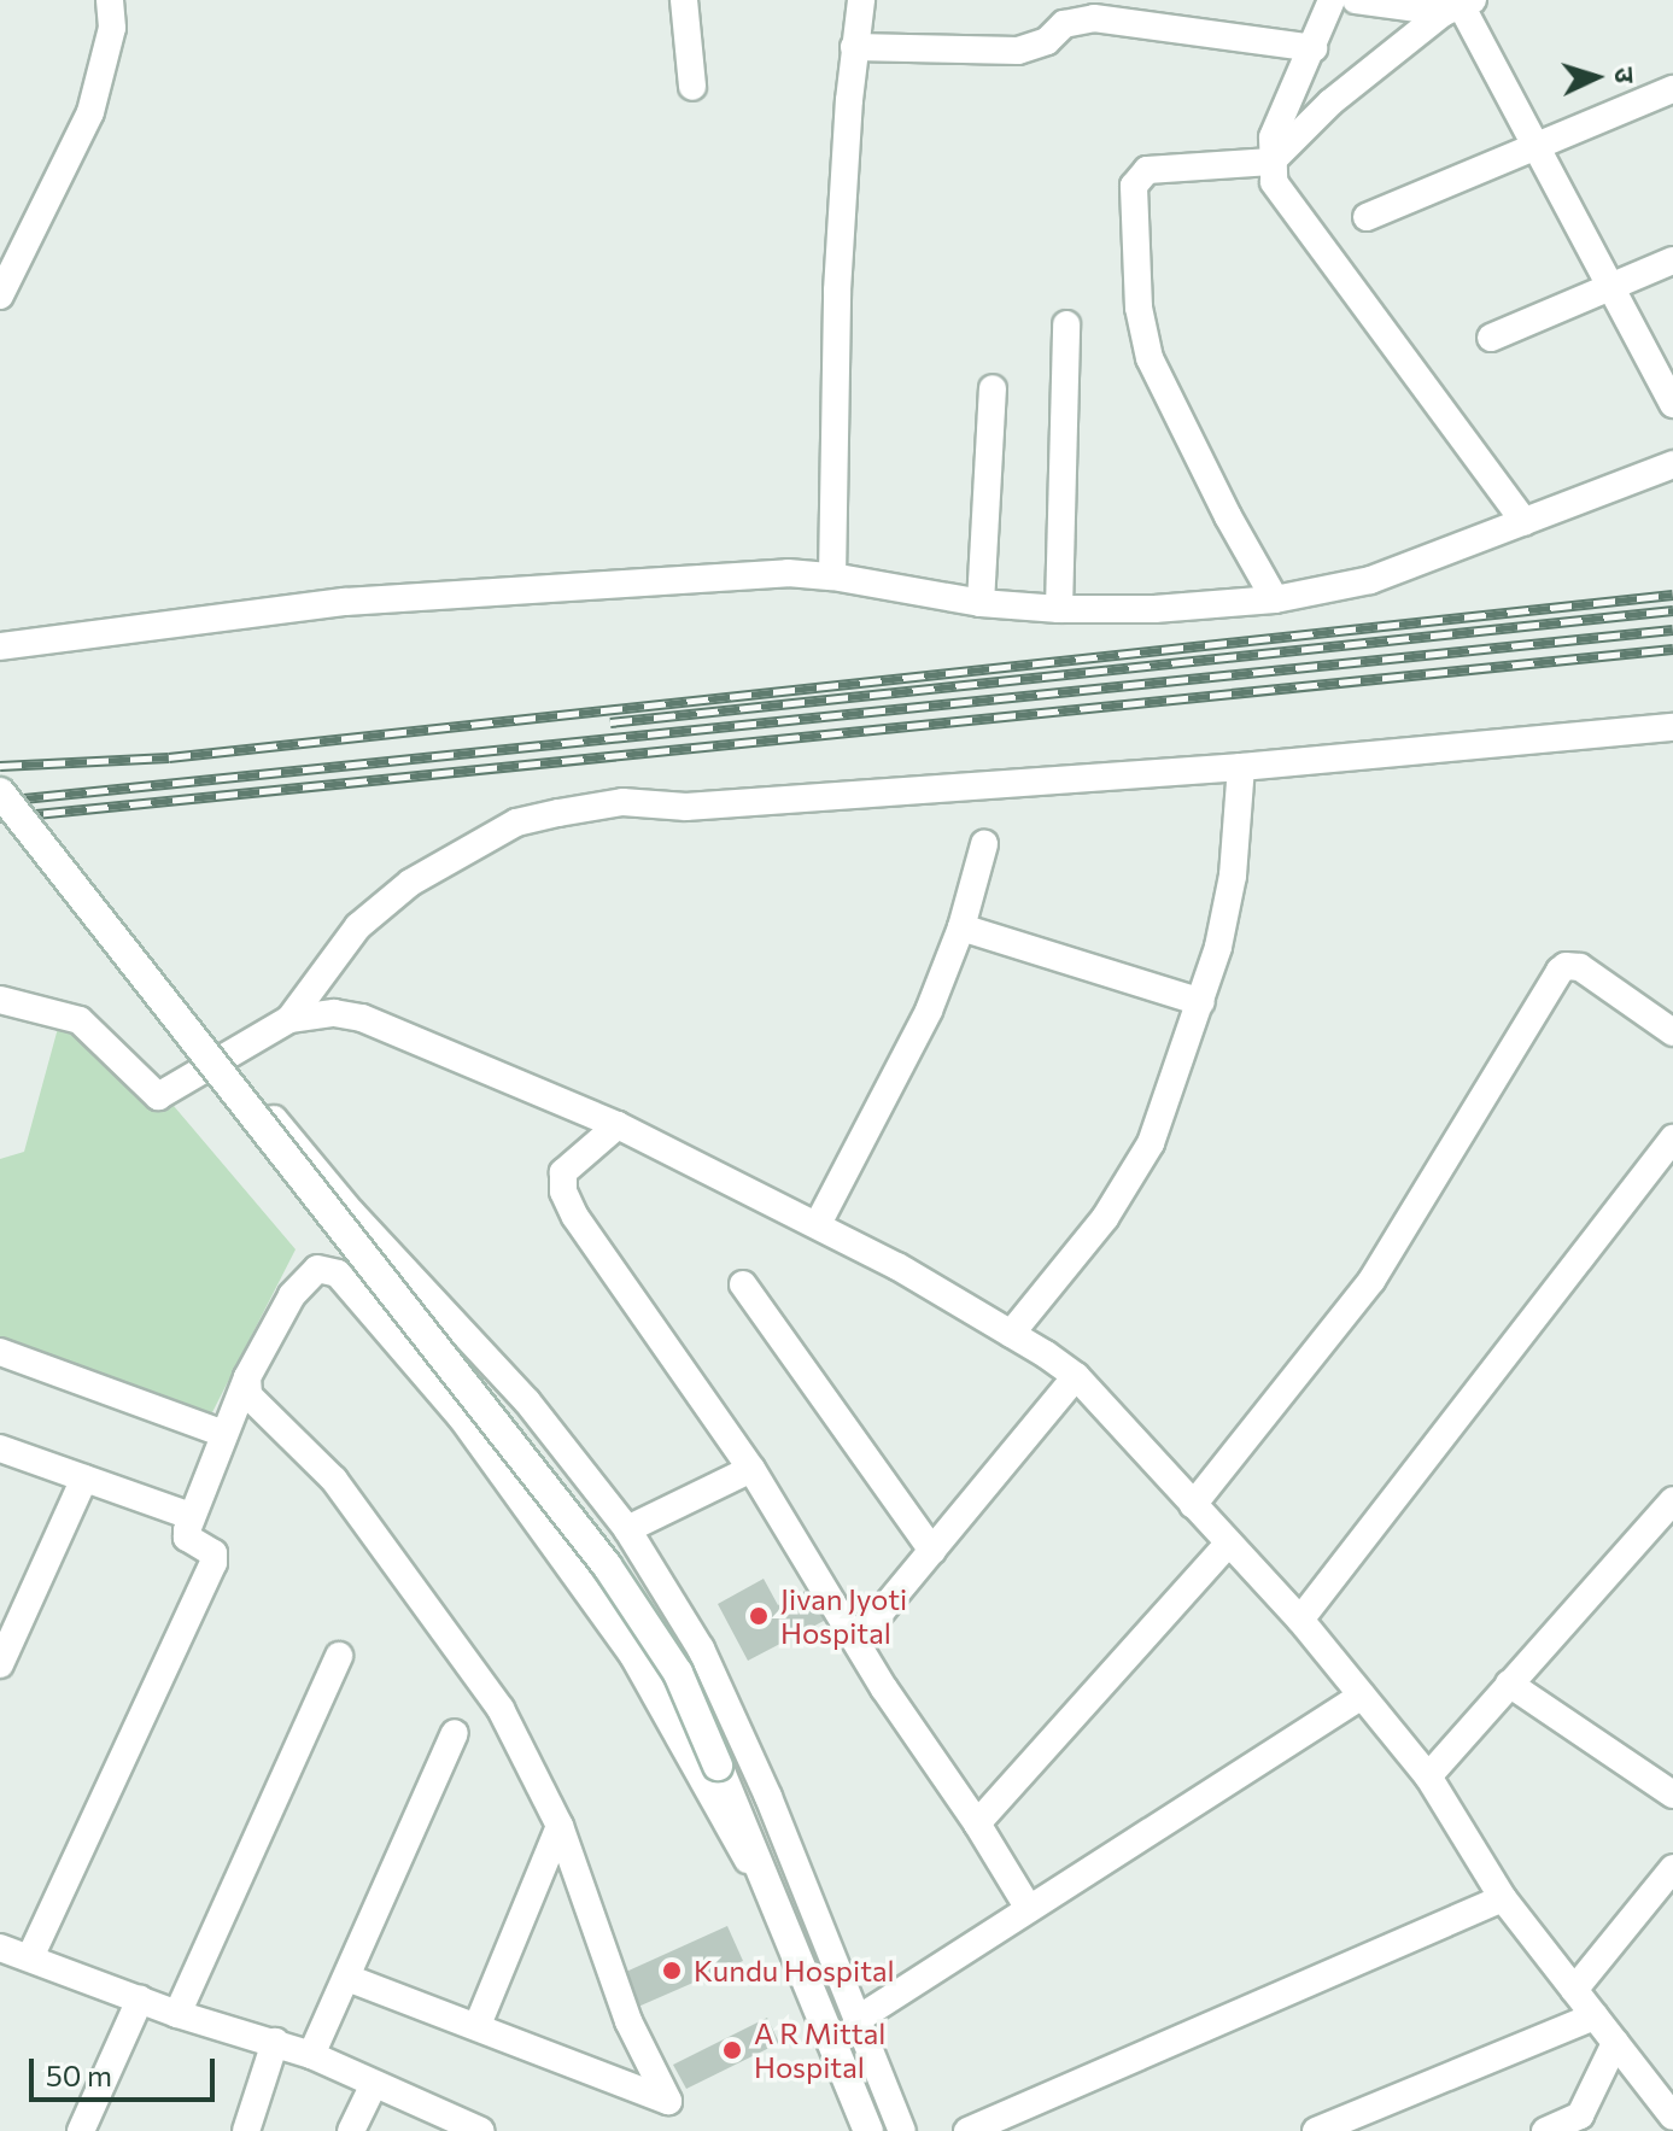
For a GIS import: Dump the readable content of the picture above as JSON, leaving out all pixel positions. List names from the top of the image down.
{
  "places": ["Jivan Jyoti Hospital", "Kundu Hospital", "A R Mittal Hospital"],
  "scale_bar": "50 m",
  "north": "right"
}
